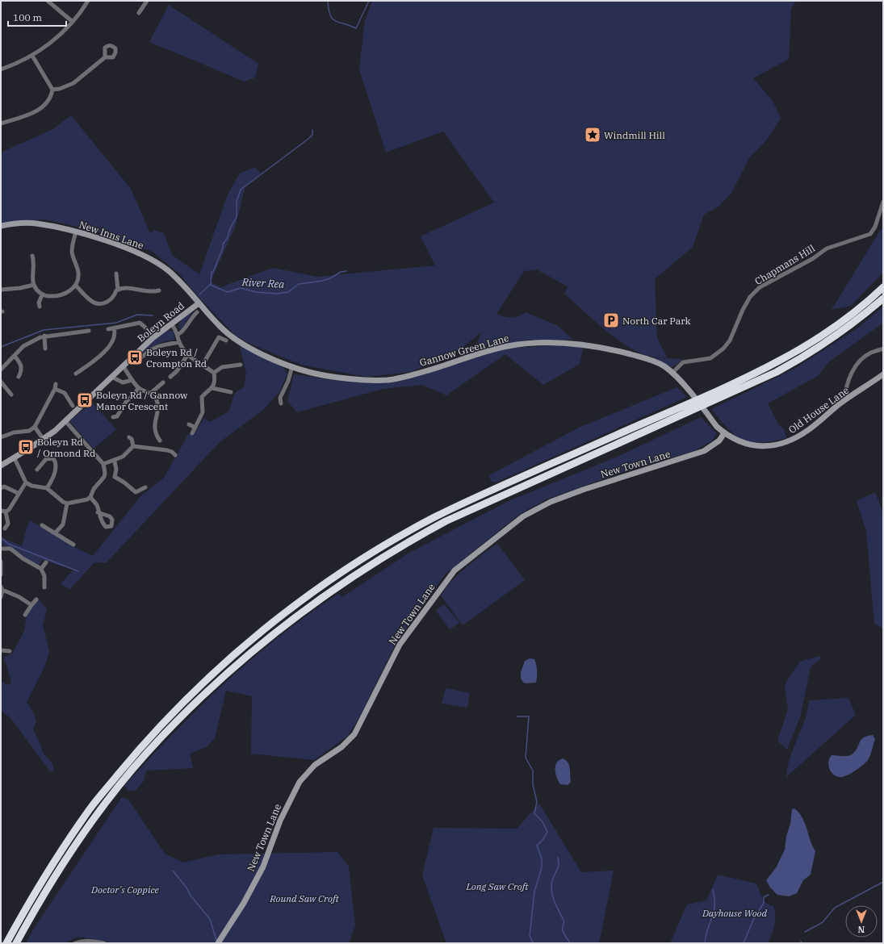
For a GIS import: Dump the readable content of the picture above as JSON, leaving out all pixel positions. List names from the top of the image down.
{
  "streets": {
    "street": [
      "New Inns Lane",
      "Chapmans Hill",
      "Boleyn Road",
      "Gannow Green Lane",
      "Old House Lane",
      "New Town Lane"
    ]
  },
  "crossings": [
    ["New Inns Lane", "Boleyn Road"],
    ["New Inns Lane", "Gannow Green Lane"],
    ["Chapmans Hill", "Gannow Green Lane"],
    ["Boleyn Road", "Gannow Green Lane"],
    ["Gannow Green Lane", "Old House Lane"],
    ["Gannow Green Lane", "New Town Lane"],
    ["Old House Lane", "New Town Lane"]
  ],
  "water": ["River Rea"],
  "parks": [
    "Long Saw Croft",
    "Doctor's Coppice",
    "Round Saw Croft",
    "Dayhouse Wood"
  ],
  "places": {
    "place": ["Windmill Hill"],
    "parking": ["North Car Park"],
    "bus stop": ["Boleyn Rd / Crompton Rd", "Boleyn Rd / Gannow Manor Crescent", "Boleyn Rd / Ormond Rd"]
  },
  "scale_bar": "100 m",
  "north": "bottom"
}
